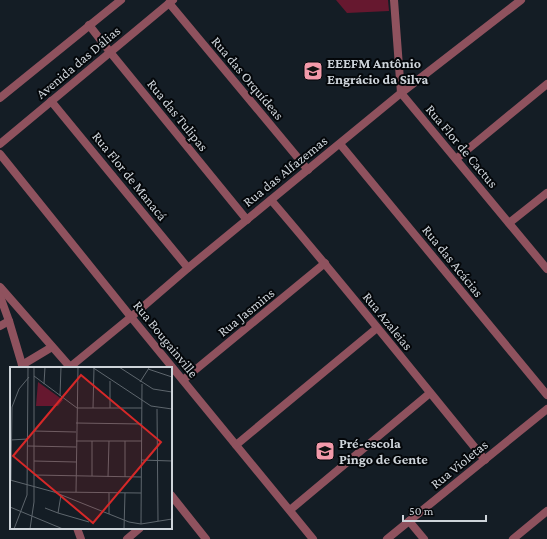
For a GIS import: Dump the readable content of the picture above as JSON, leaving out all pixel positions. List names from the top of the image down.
{
  "streets": {
    "street": [
      "Avenida das Dálias",
      "Rua das Orquídeas",
      "Rua das Tulipas",
      "Rua Flor de Cactus",
      "Rua das Alfazemas",
      "Rua Flor de Manacá",
      "Rua das Acácias",
      "Rua Jasmins",
      "Rua Azaleias",
      "Rua Bougainville",
      "Rua Violetas"
    ]
  },
  "crossings": [
    ["Avenida das Dálias", "Rua das Orquídeas"],
    ["Avenida das Dálias", "Rua das Tulipas"],
    ["Avenida das Dálias", "Rua Flor de Manacá"],
    ["Rua das Orquídeas", "Rua das Alfazemas"],
    ["Rua das Tulipas", "Rua das Alfazemas"],
    ["Rua Flor de Cactus", "Rua das Alfazemas"],
    ["Rua das Alfazemas", "Rua Flor de Manacá"],
    ["Rua das Alfazemas", "Rua das Acácias"],
    ["Rua das Alfazemas", "Rua Azaleias"],
    ["Rua das Alfazemas", "Rua Bougainville"],
    ["Rua Jasmins", "Rua Azaleias"],
    ["Rua Jasmins", "Rua Bougainville"],
    ["Rua Azaleias", "Rua Violetas"]
  ],
  "places": {
    "school or university": ["EEEFM Antônio Engrácio da Silva", "Pré-escola Pingo de Gente"]
  },
  "scale_bar": "50 m"
}
